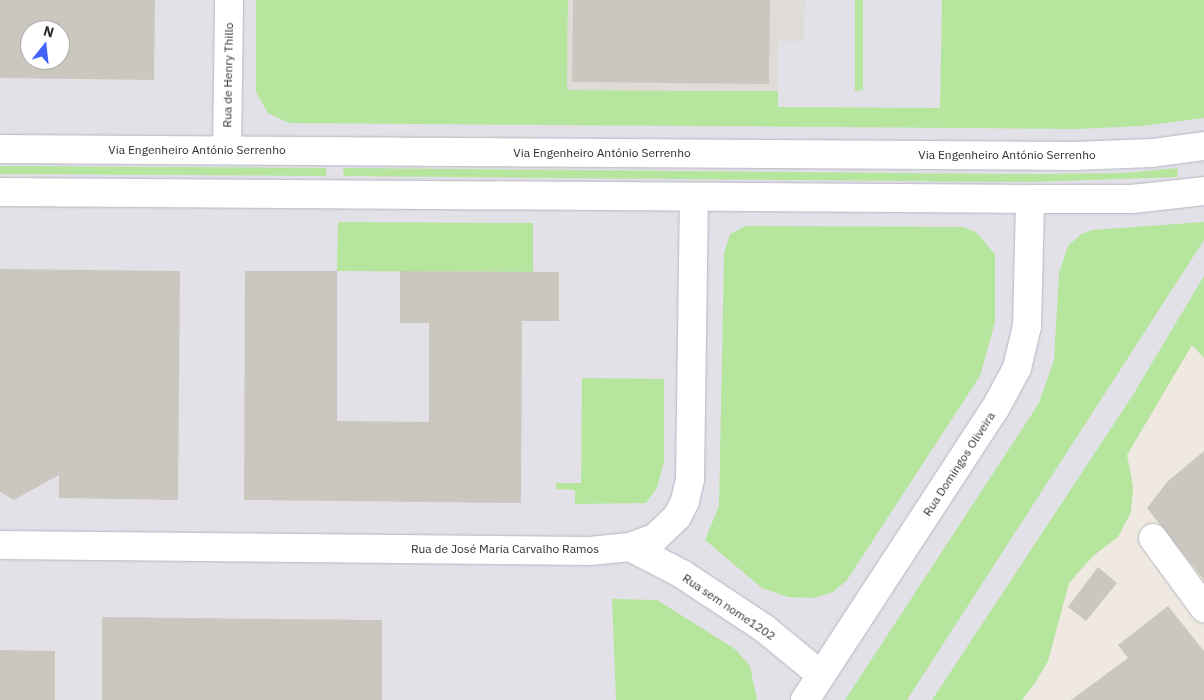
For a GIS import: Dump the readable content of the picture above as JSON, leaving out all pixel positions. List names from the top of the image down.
{
  "streets": {
    "main road": [
      "Rua de Henry Thillo",
      "Via Engenheiro António Serrenho",
      "Rua Domingos Oliveira",
      "Rua de José Maria Carvalho Ramos",
      "Rua sem nome1202"
    ]
  },
  "crossings": [
    ["Rua de Henry Thillo", "Via Engenheiro António Serrenho"],
    ["Rua Domingos Oliveira", "Rua sem nome1202"],
    ["Rua de José Maria Carvalho Ramos", "Rua sem nome1202"]
  ],
  "north": "top"
}
